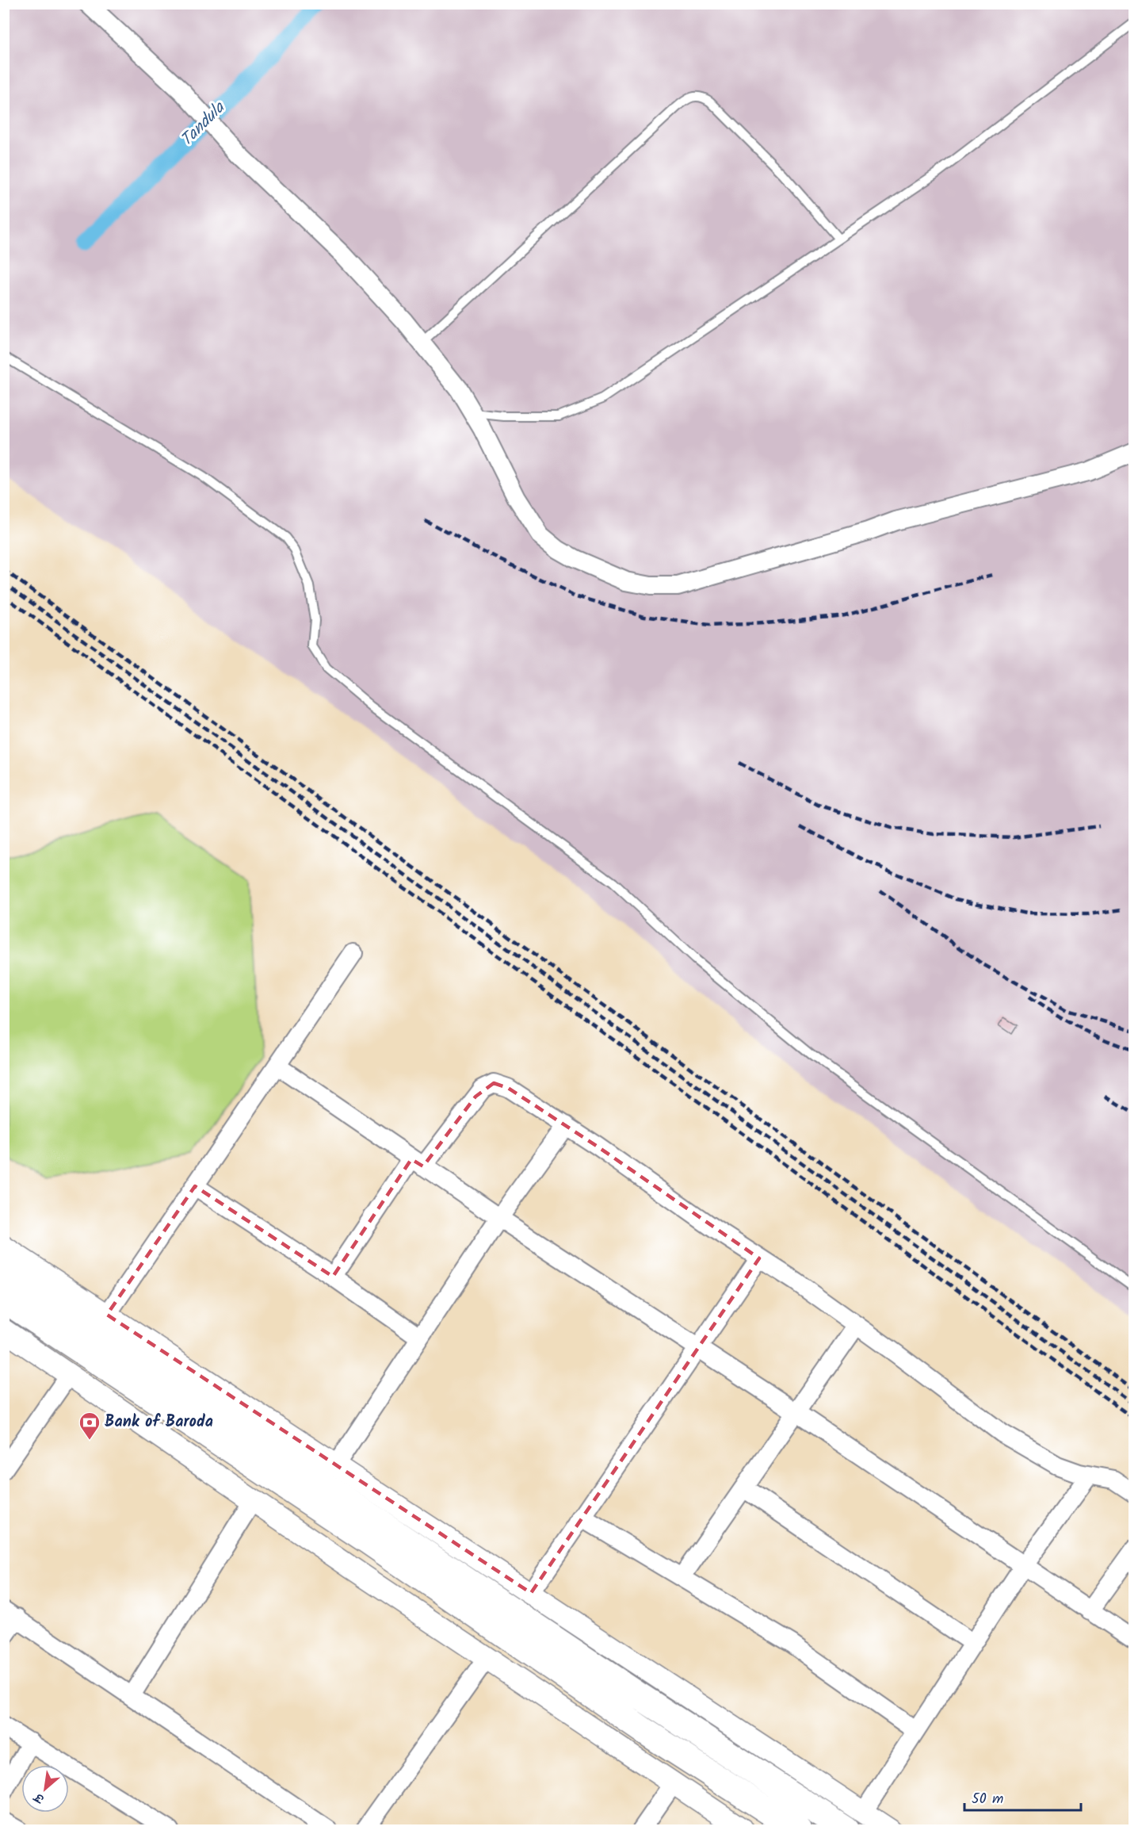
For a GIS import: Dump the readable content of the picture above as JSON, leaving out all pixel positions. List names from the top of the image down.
{
  "water": ["Tandula"],
  "places": {
    "bank": ["Bank of Baroda"]
  },
  "scale_bar": "50 m",
  "north": "bottom left"
}
